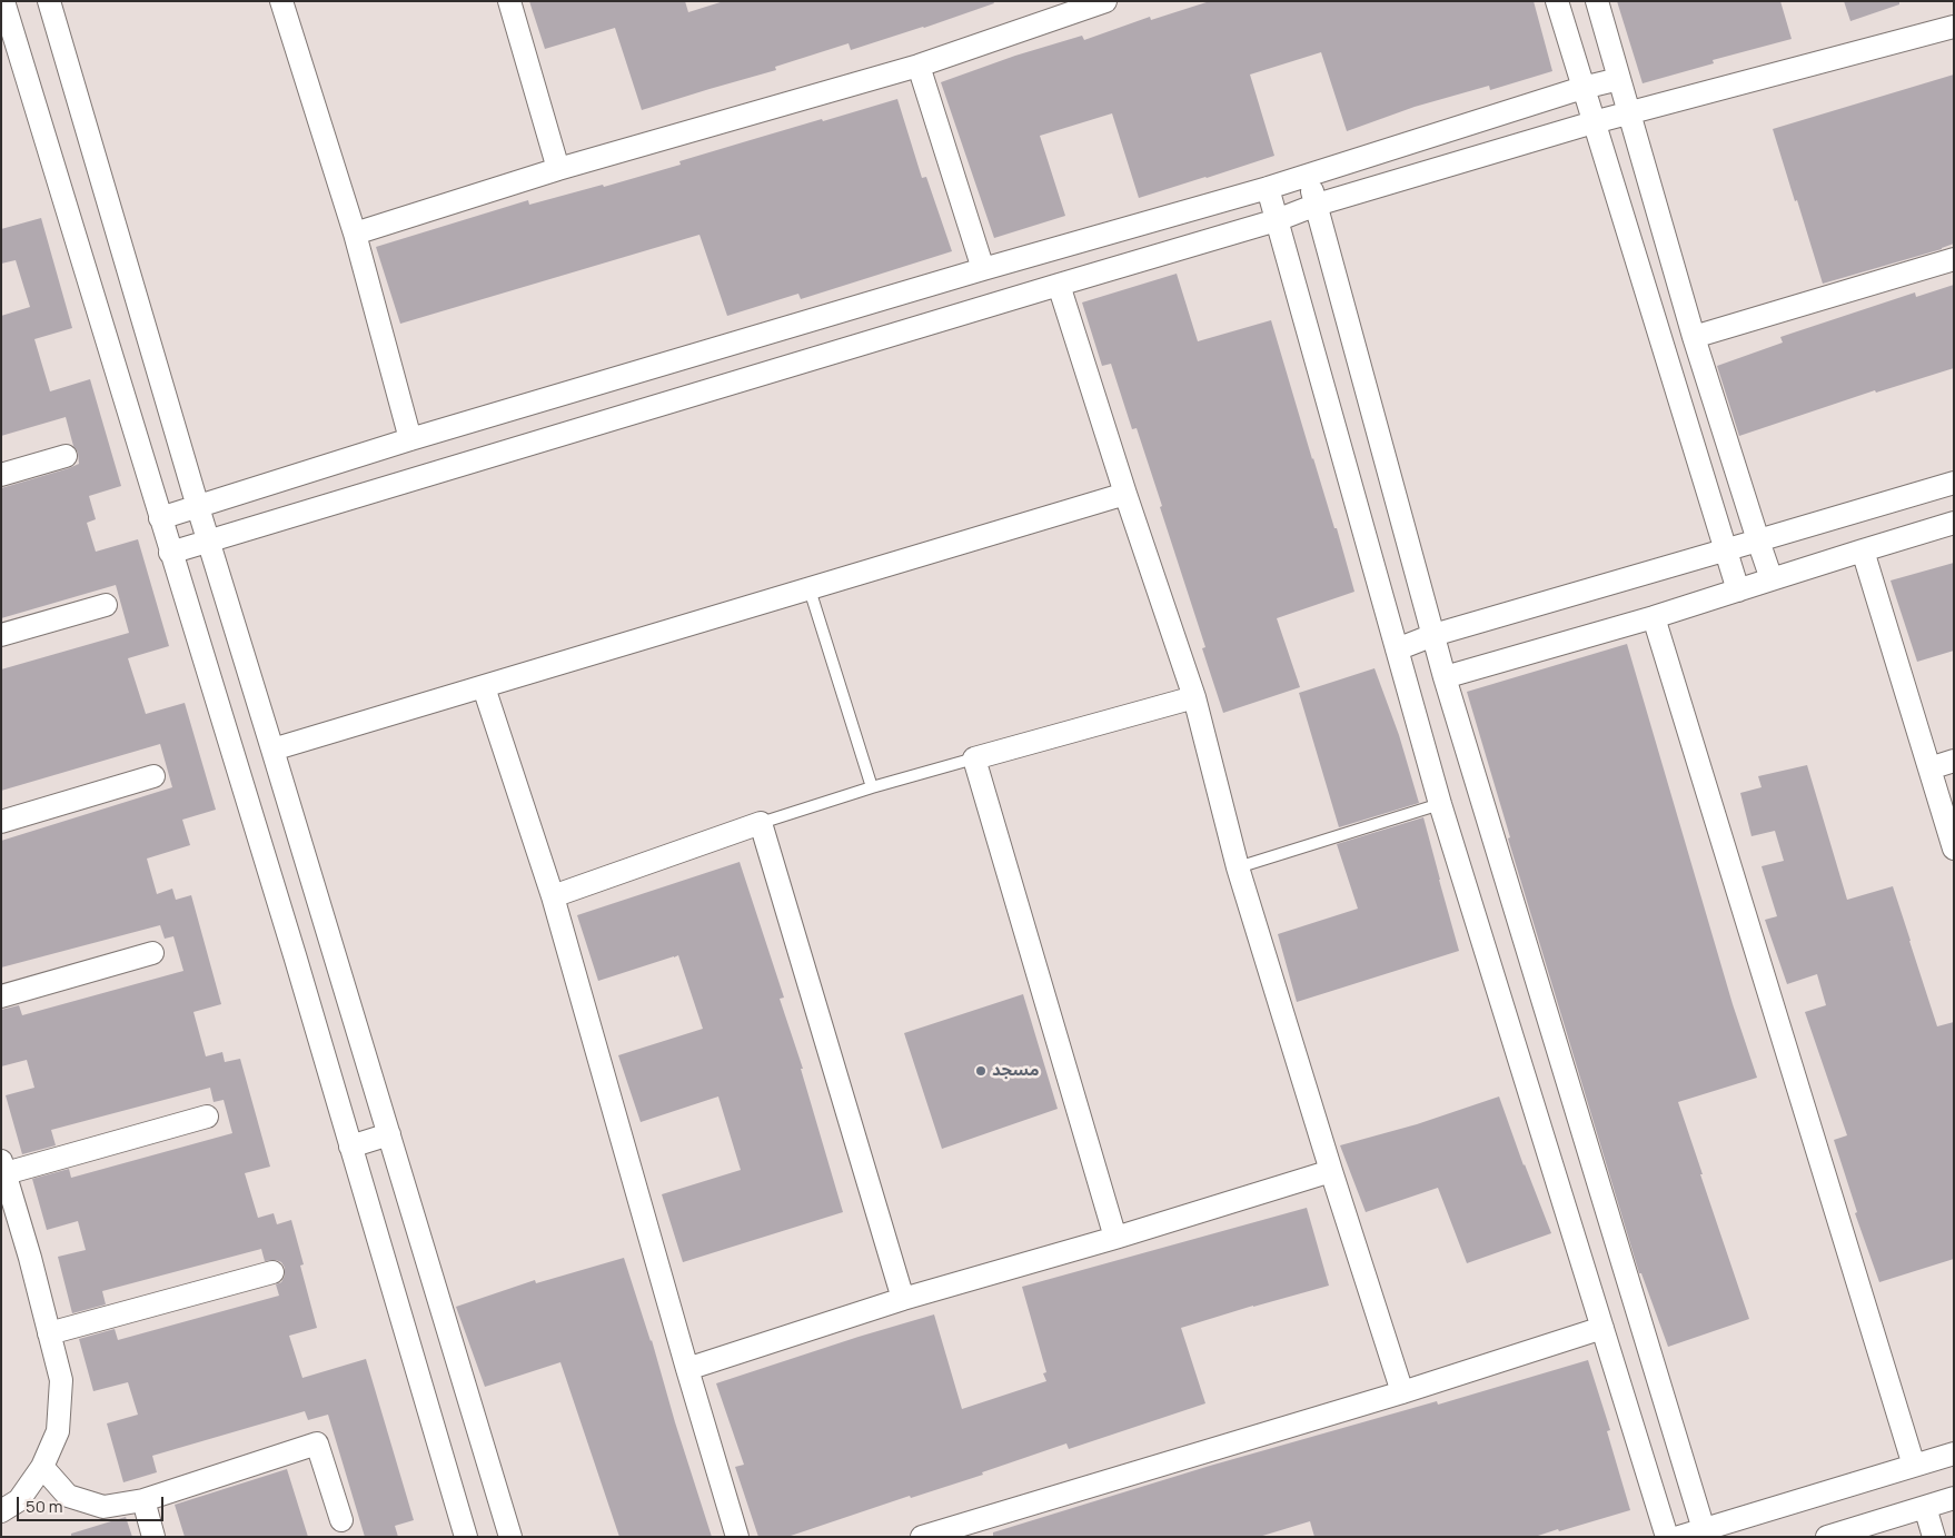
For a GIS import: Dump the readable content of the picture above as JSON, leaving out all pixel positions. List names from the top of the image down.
{
  "places": ["مسجد"],
  "scale_bar": "50 m"
}
